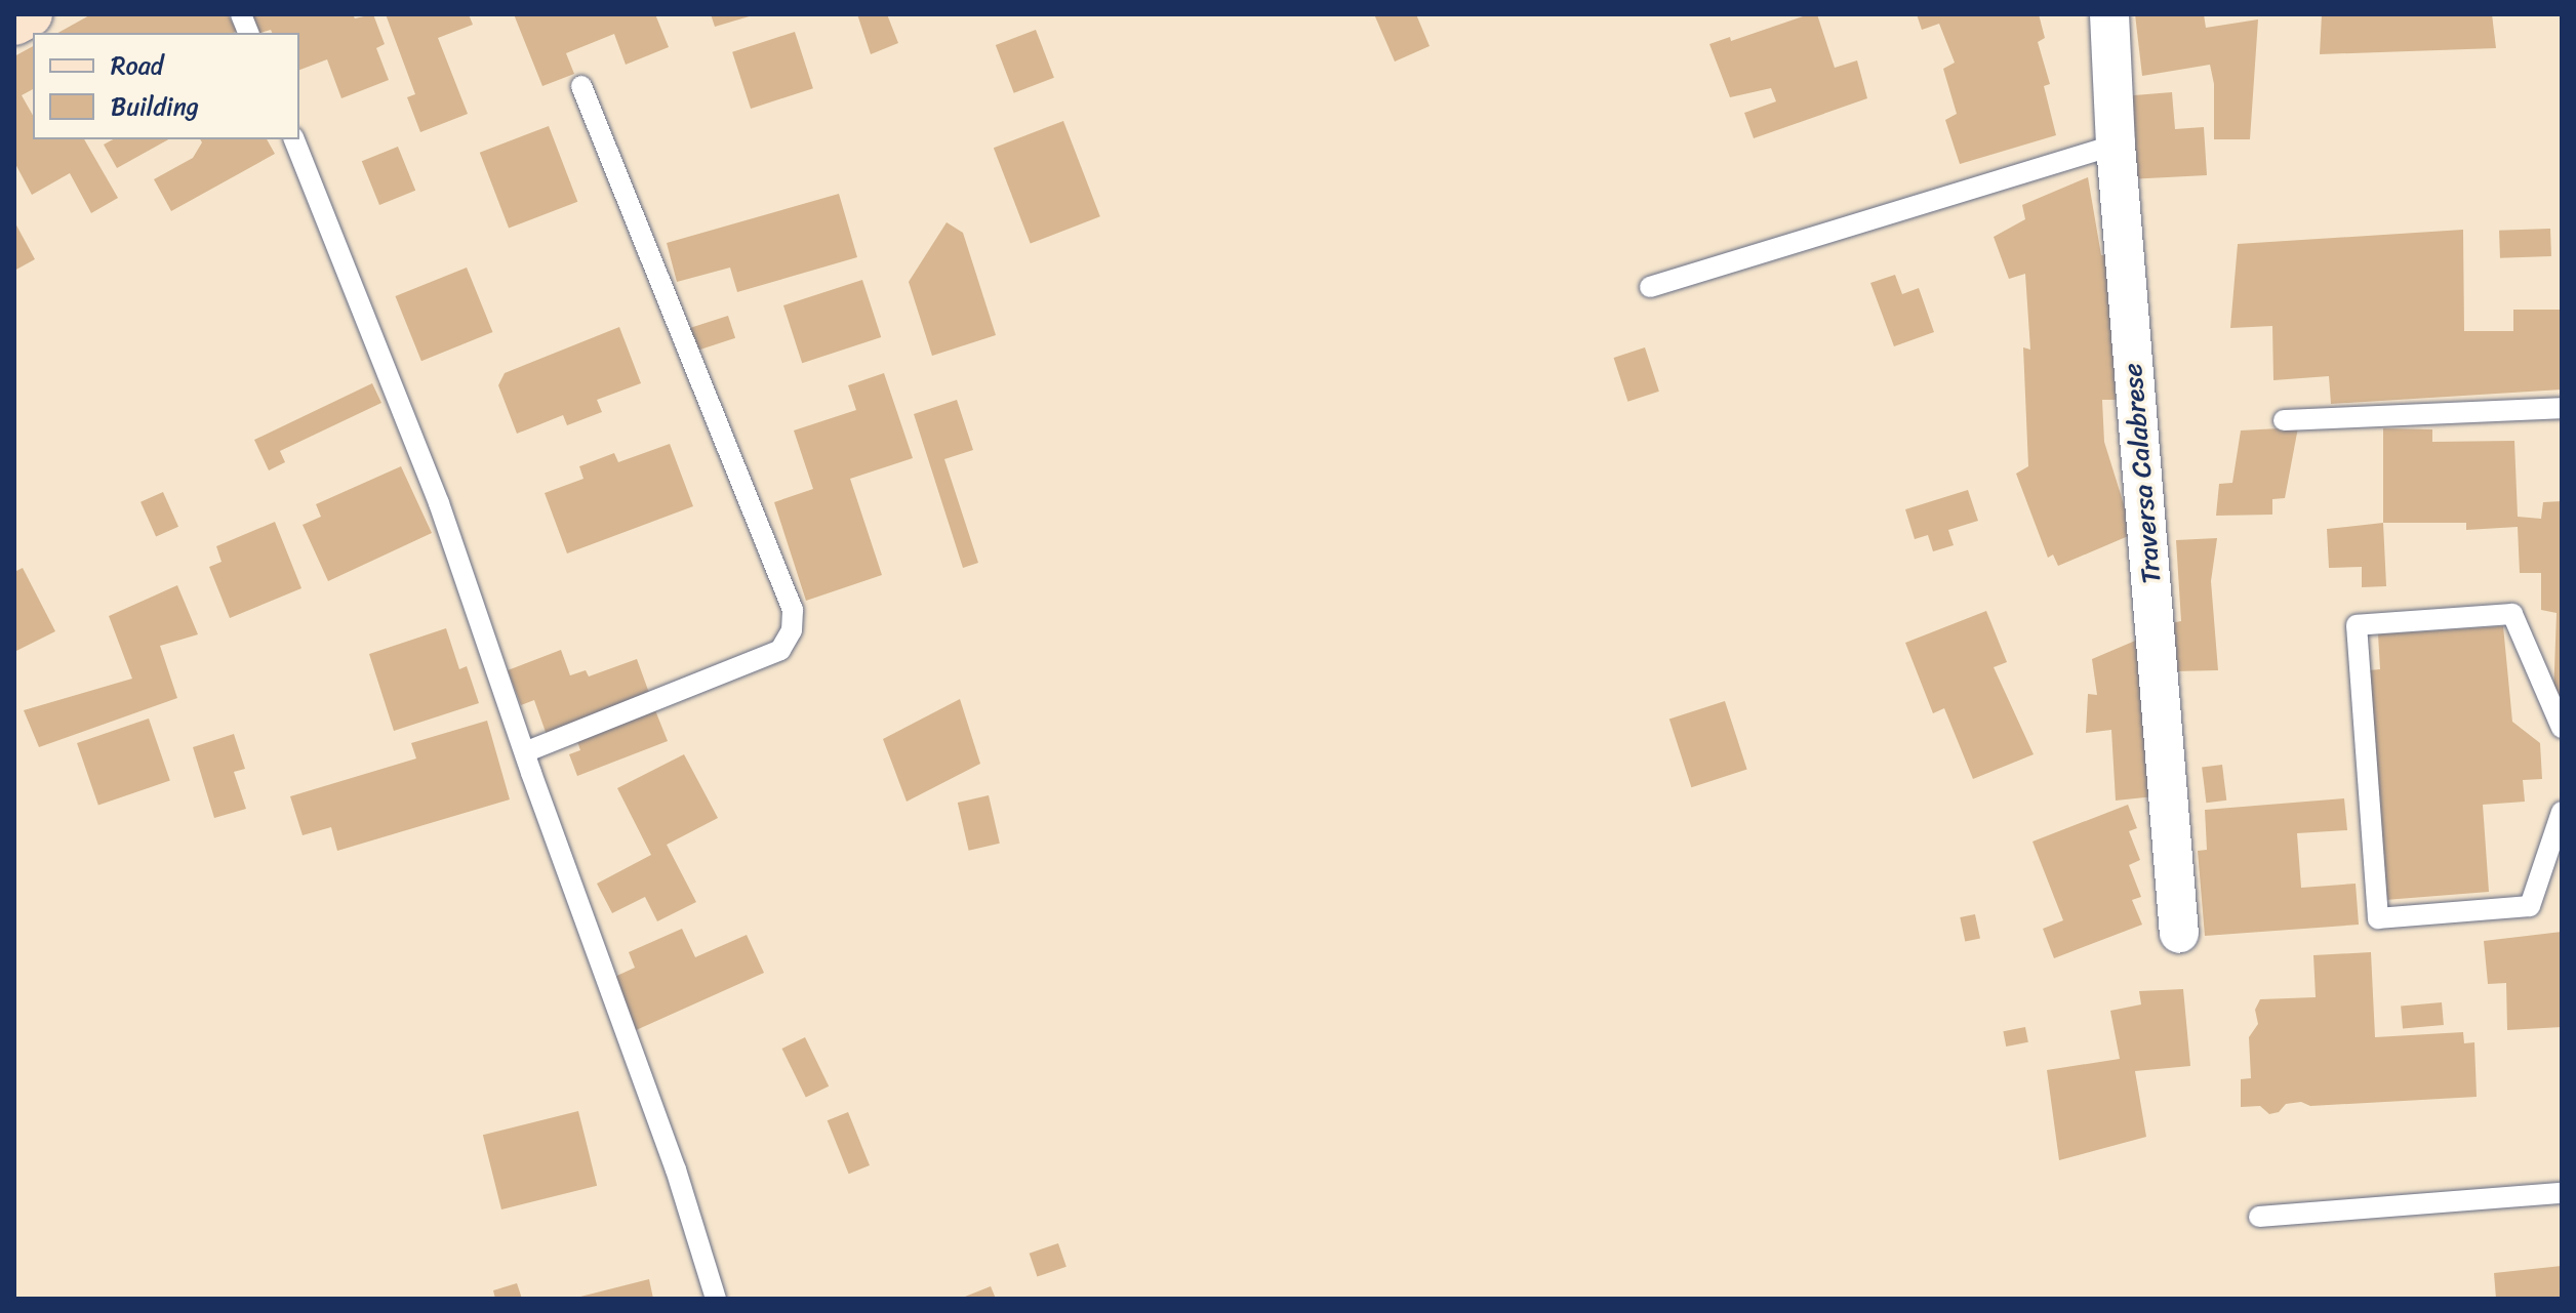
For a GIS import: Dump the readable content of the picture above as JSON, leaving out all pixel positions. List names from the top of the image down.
{
  "streets": {
    "street": ["Traversa Calabrese"]
  },
  "legend": ["Road", "Building"]
}
